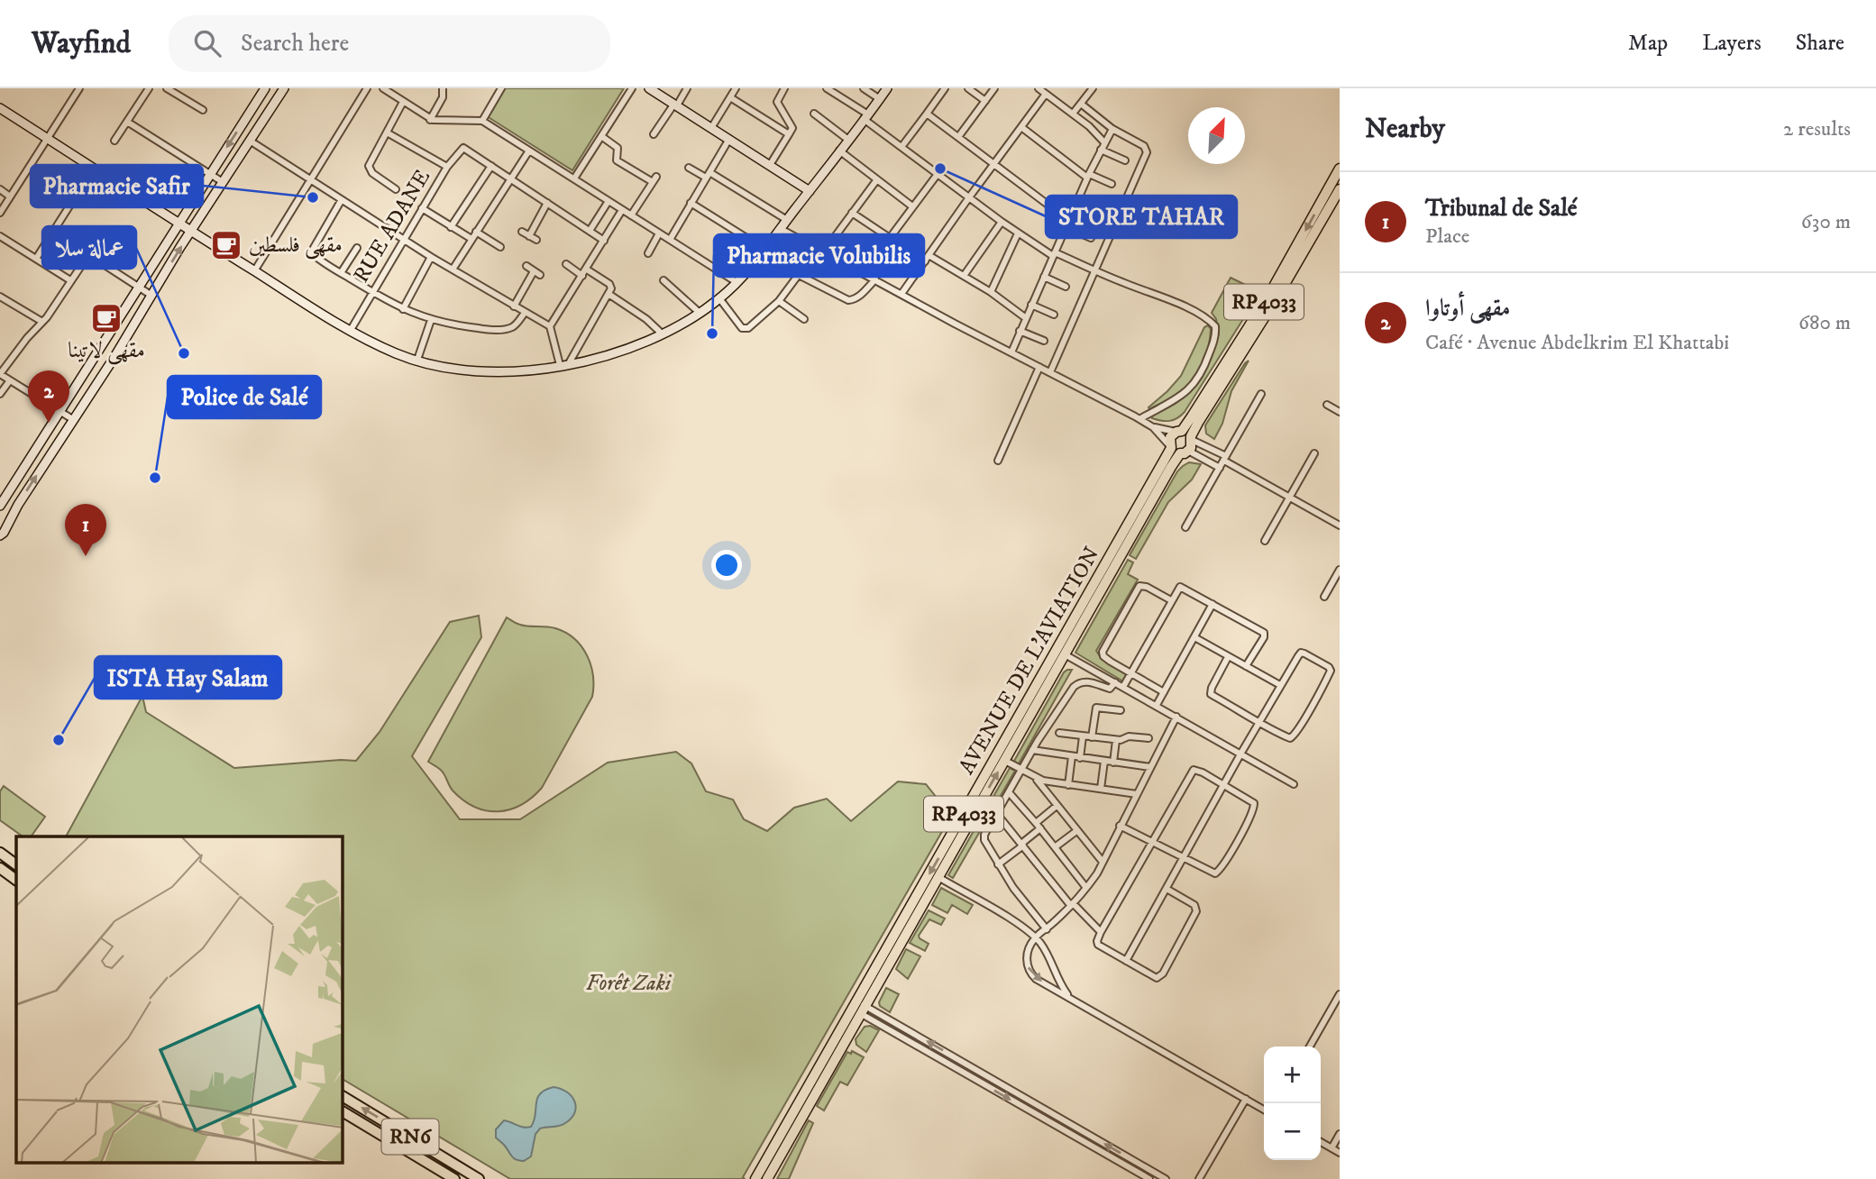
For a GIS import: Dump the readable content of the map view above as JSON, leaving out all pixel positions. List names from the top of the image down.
{
  "streets": {
    "highway": ["RN6"],
    "main road": ["RP4033", "AVENUE DE L'AVIATION"],
    "street": ["RUE ADANE"]
  },
  "parks": ["Forêt Zaki"],
  "places": {
    "other": [
      "STORE TAHAR",
      "Pharmacie Safir",
      "Pharmacie Volubilis",
      "عمالة سلا",
      "Police de Salé",
      "ISTA Hay Salam"
    ],
    "cafe": ["مقهى فلسطين", "مقهى لاتينا"]
  },
  "north": "top right",
  "page": {
    "header": "Wayfind",
    "search": "Search here",
    "nav": ["Map", "Layers", "Share"],
    "heading": ["Nearby", "2 results"],
    "list": [
      {
        "mark": "1",
        "name": "Tribunal de Salé",
        "note": "Place",
        "value": "630 m"
      },
      {
        "mark": "2",
        "name": "مقهى أوتاوا",
        "note": "Café · Avenue Abdelkrim El Khattabi",
        "value": "680 m"
      }
    ],
    "pins": ["2", "1"],
    "map_buttons": ["+", "−"]
  }
}
